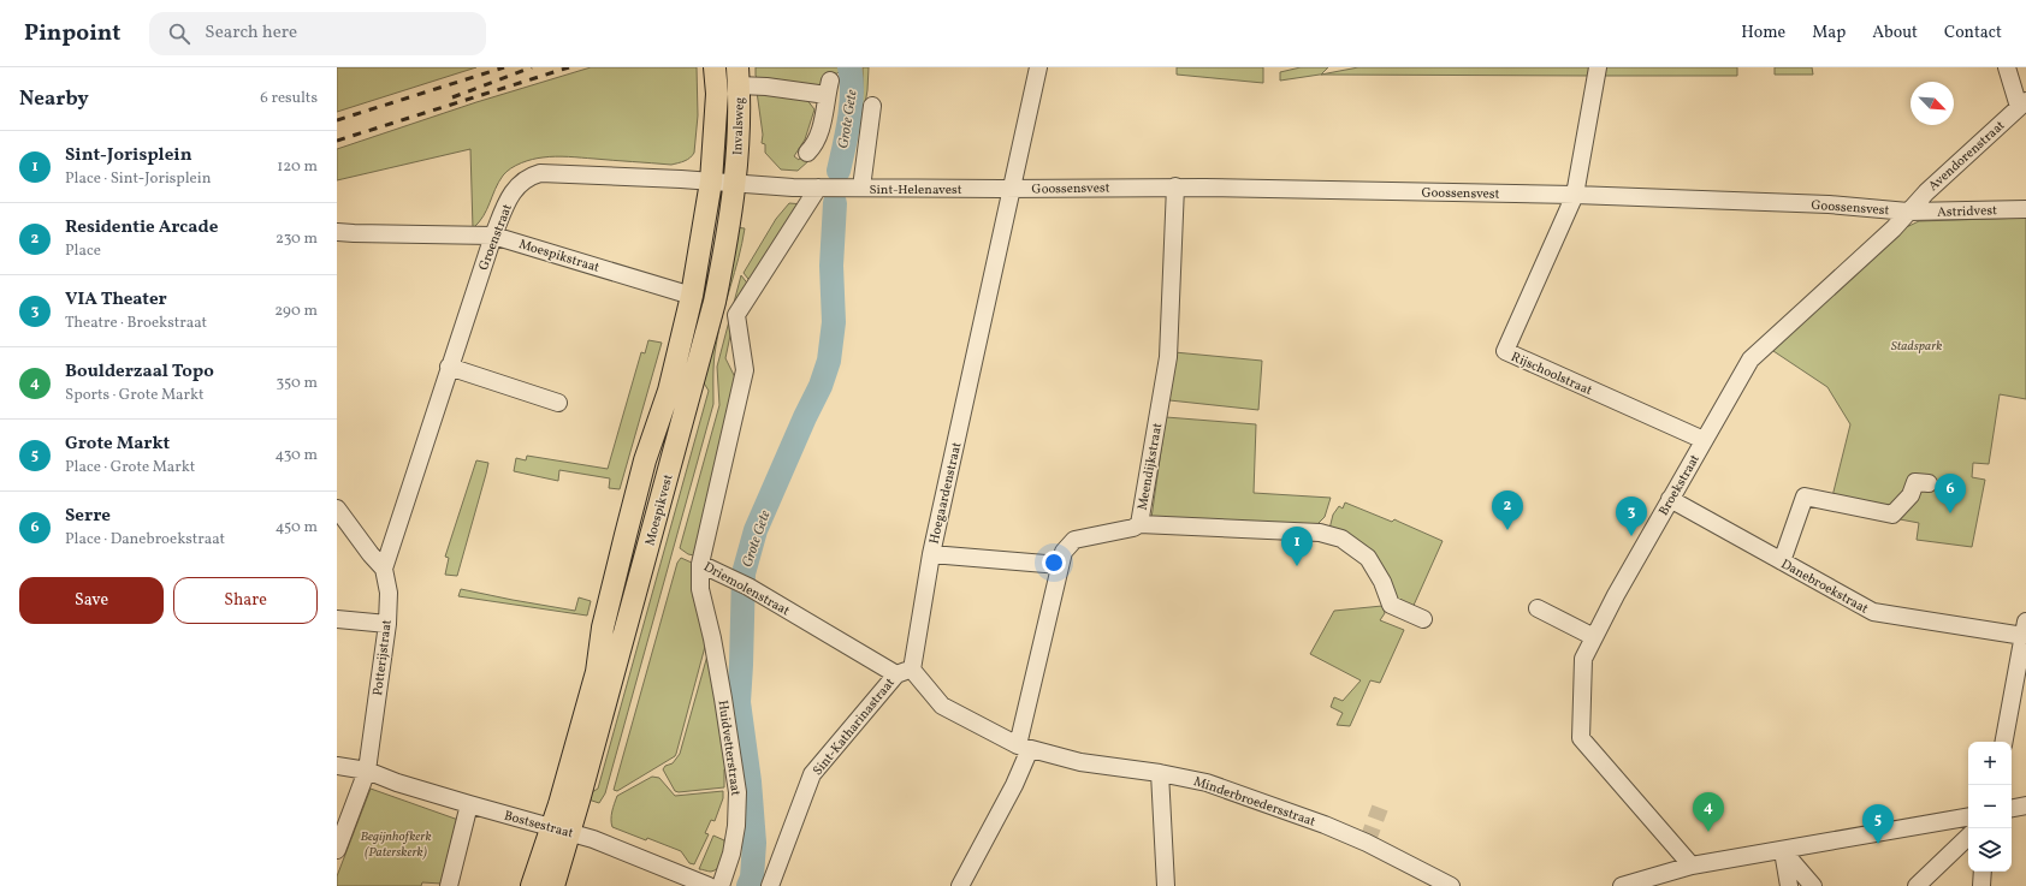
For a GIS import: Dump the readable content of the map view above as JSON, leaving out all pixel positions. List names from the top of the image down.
{
  "streets": {
    "main road": ["Invalsweg", "Moespikvest"],
    "street": [
      "Avendorenstraat",
      "Goossensvest",
      "Sint-Helenavest",
      "Astridvest",
      "Groenstraat",
      "Moespikstraat",
      "Rijschoolstraat",
      "Meendijkstraat",
      "Broekstraat",
      "Hoegaardenstraat",
      "Danebroekstraat",
      "Driemolenstraat",
      "Potterijstraat",
      "Sint-Katharinastraat",
      "Huidvetterstraat",
      "Minderbroedersstraat",
      "Bostsestraat"
    ]
  },
  "crossings": [
    ["Invalsweg", "Sint-Helenavest"],
    ["Invalsweg", "Groenstraat"],
    ["Invalsweg", "Moespikvest"],
    ["Avendorenstraat", "Goossensvest"],
    ["Avendorenstraat", "Astridvest"],
    ["Avendorenstraat", "Broekstraat"],
    ["Goossensvest", "Sint-Helenavest"],
    ["Goossensvest", "Astridvest"],
    ["Goossensvest", "Rijschoolstraat"],
    ["Goossensvest", "Meendijkstraat"],
    ["Goossensvest", "Broekstraat"],
    ["Goossensvest", "Hoegaardenstraat"],
    ["Sint-Helenavest", "Groenstraat"],
    ["Sint-Helenavest", "Hoegaardenstraat"],
    ["Sint-Helenavest", "Moespikvest"],
    ["Sint-Helenavest", "Driemolenstraat"],
    ["Astridvest", "Broekstraat"],
    ["Groenstraat", "Moespikstraat"],
    ["Groenstraat", "Moespikvest"],
    ["Groenstraat", "Potterijstraat"],
    ["Moespikstraat", "Moespikvest"],
    ["Rijschoolstraat", "Broekstraat"],
    ["Meendijkstraat", "Minderbroedersstraat"],
    ["Broekstraat", "Danebroekstraat"],
    ["Hoegaardenstraat", "Driemolenstraat"],
    ["Hoegaardenstraat", "Sint-Katharinastraat"],
    ["Moespikvest", "Bostsestraat"],
    ["Driemolenstraat", "Sint-Katharinastraat"],
    ["Driemolenstraat", "Huidvetterstraat"],
    ["Potterijstraat", "Bostsestraat"]
  ],
  "water": ["Grote Gete"],
  "parks": ["Stadspark", "Begijnhofkerk (Paterskerk)"],
  "north": "bottom right",
  "page": {
    "header": "Pinpoint",
    "search": "Search here",
    "nav": [
      "Home",
      "Map",
      "About",
      "Contact"
    ],
    "heading": ["Nearby", "6 results"],
    "list": [
      {
        "mark": "1",
        "name": "Sint-Jorisplein",
        "note": "Place · Sint-Jorisplein",
        "value": "120 m"
      },
      {
        "mark": "2",
        "name": "Residentie Arcade",
        "note": "Place",
        "value": "230 m"
      },
      {
        "mark": "3",
        "name": "VIA Theater",
        "note": "Theatre · Broekstraat",
        "value": "290 m"
      },
      {
        "mark": "4",
        "name": "Boulderzaal Topo",
        "note": "Sports · Grote Markt",
        "value": "350 m"
      },
      {
        "mark": "5",
        "name": "Grote Markt",
        "note": "Place · Grote Markt",
        "value": "430 m"
      },
      {
        "mark": "6",
        "name": "Serre",
        "note": "Place · Danebroekstraat",
        "value": "450 m"
      }
    ],
    "pins": [
      "6",
      "2",
      "3",
      "1",
      "4",
      "5"
    ],
    "buttons": ["Save", "Share"],
    "map_buttons": ["+", "−"]
  }
}
